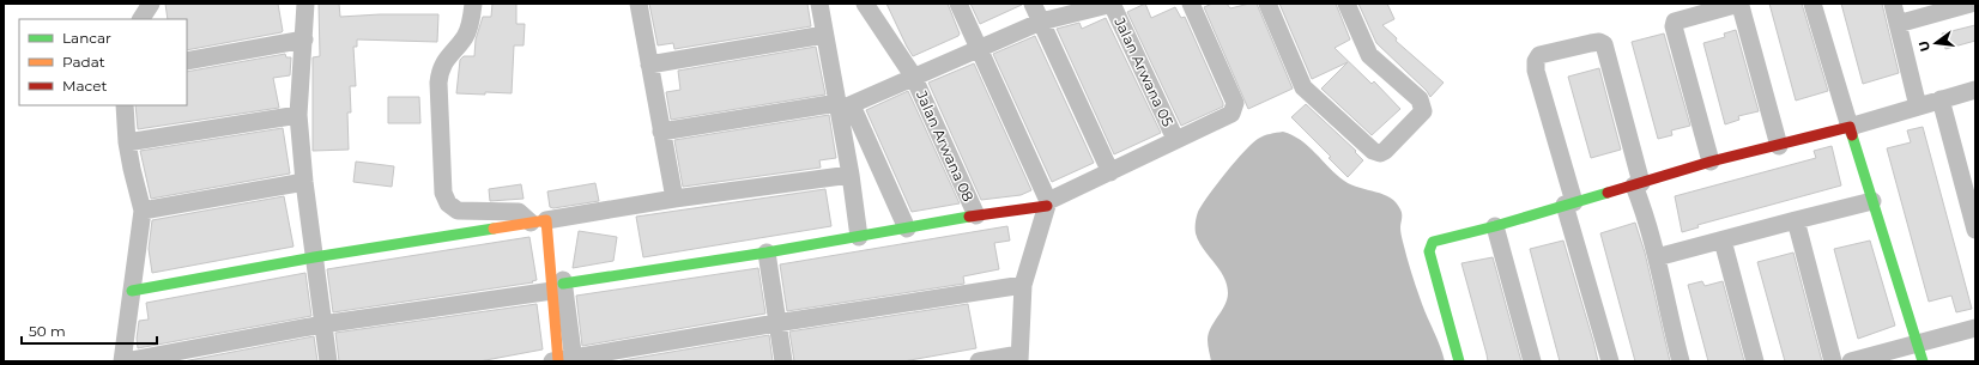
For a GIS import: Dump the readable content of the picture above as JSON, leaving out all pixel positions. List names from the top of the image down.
{
  "streets": {
    "street": ["Jalan Arwana 05", "Jalan Arwana 08"]
  },
  "legend": ["Lancar", "Padat", "Macet"],
  "scale_bar": "50 m",
  "north": "left"
}
